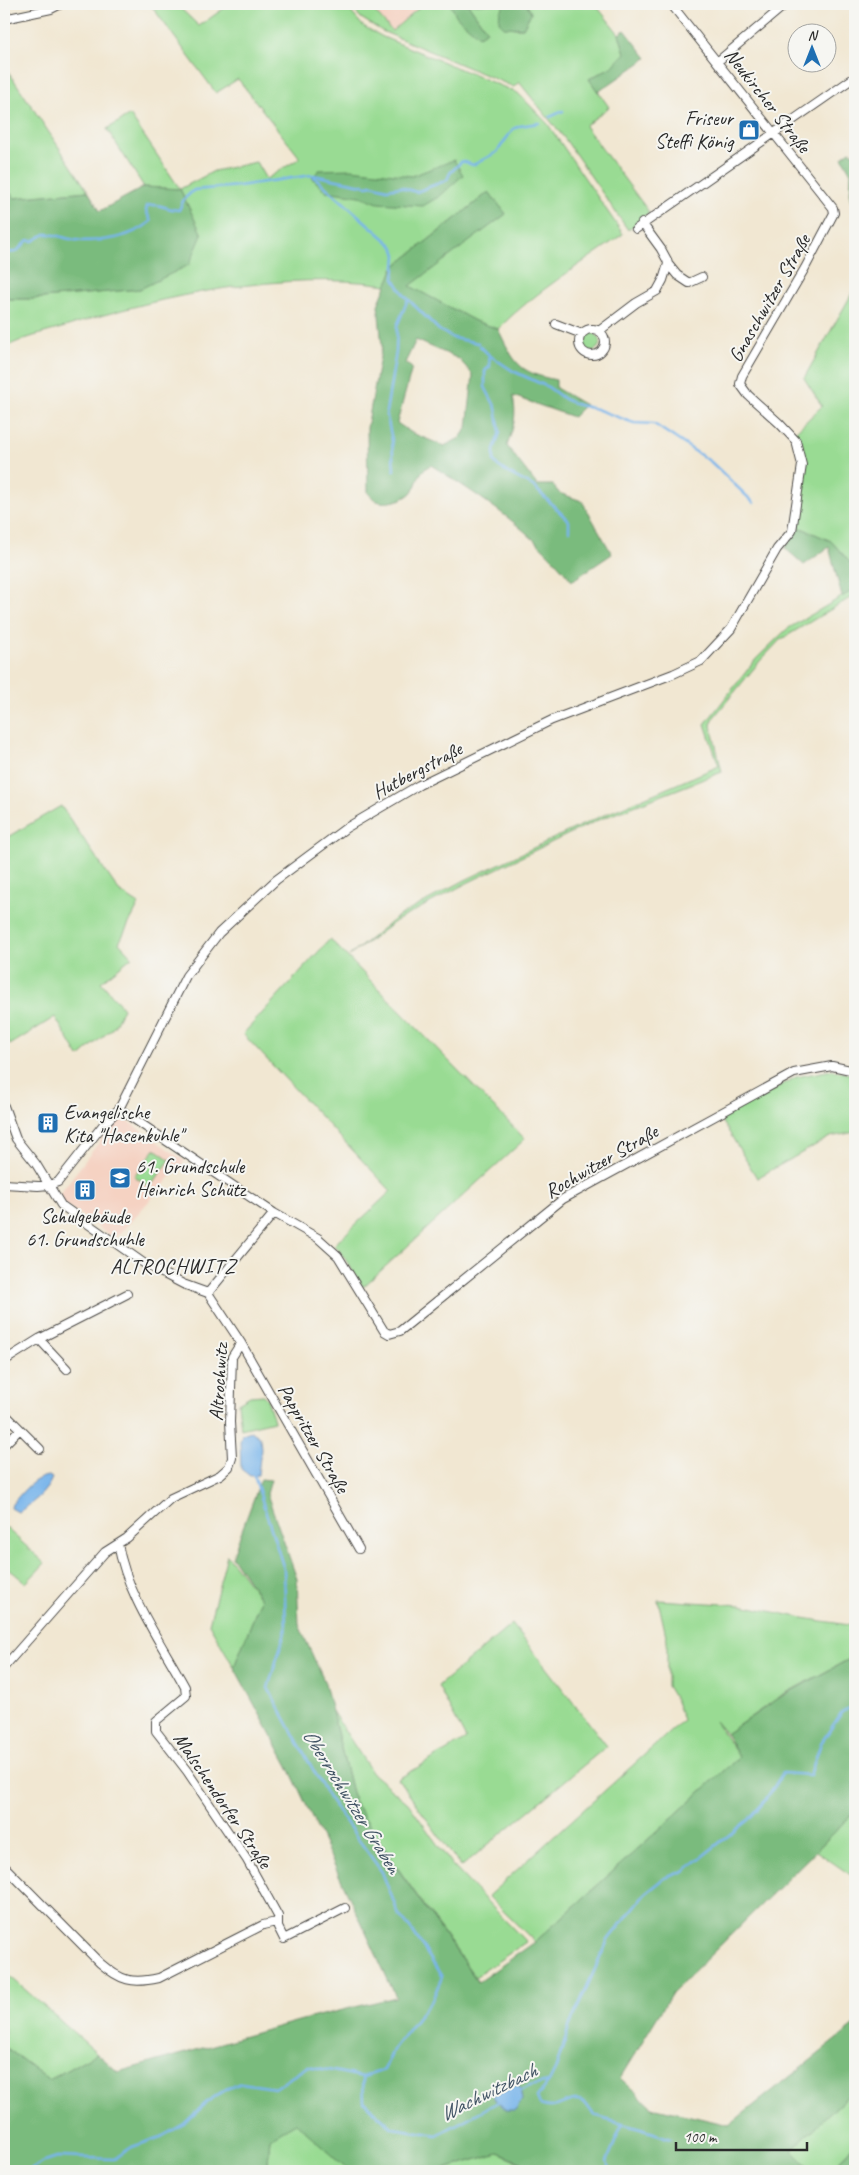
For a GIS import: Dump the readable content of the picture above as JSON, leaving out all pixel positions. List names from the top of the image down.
{
  "streets": {
    "street": [
      "Neukircher Straße",
      "Gnaschwitzer Straße",
      "Hutbergstraße",
      "Rochwitzer Straße",
      "Altrochwitz",
      "Pappritzer Straße",
      "Malschendorfer Straße"
    ]
  },
  "crossings": [
    ["Neukircher Straße", "Gnaschwitzer Straße"],
    ["Gnaschwitzer Straße", "Hutbergstraße"],
    ["Altrochwitz", "Pappritzer Straße"],
    ["Altrochwitz", "Malschendorfer Straße"]
  ],
  "districts": ["ALTROCHWITZ"],
  "water": ["Oberrochwitzer Graben", "Wachwitzbach"],
  "places": {
    "shop": ["Friseur Steffi König"],
    "building": ["Evangelische Kita \"Hasenkuhle\"", "Schulgebäude 61. Grundschuhle"],
    "school or university": ["61. Grundschule Heinrich Schütz"]
  },
  "scale_bar": "100 m",
  "north": "top"
}
